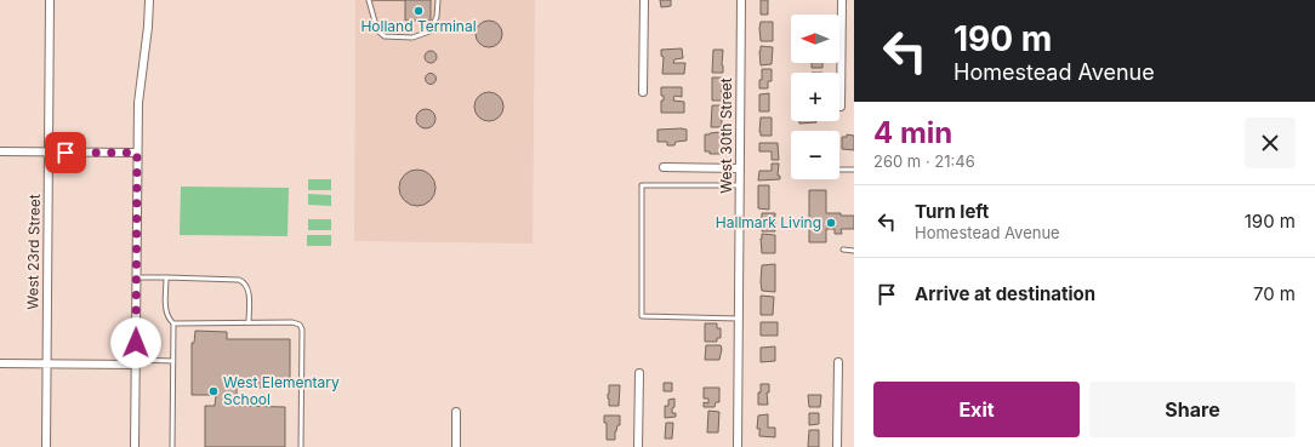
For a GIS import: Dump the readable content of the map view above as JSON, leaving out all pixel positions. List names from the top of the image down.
{
  "streets": {
    "street": ["West 30th Street", "West 23rd Street"]
  },
  "places": ["Holland Terminal", "Hallmark Living", "West Elementary School"],
  "north": "left",
  "page": {
    "turn": ["190 m", "Homestead Avenue"],
    "map_buttons": ["+", "−"],
    "heading": ["4 min", "260 m · 21:46"],
    "list": [
      {
        "name": "Turn left",
        "note": "Homestead Avenue",
        "value": "190 m"
      },
      {
        "name": "Arrive at destination",
        "value": "70 m"
      }
    ],
    "buttons": ["Exit", "Share"]
  }
}
